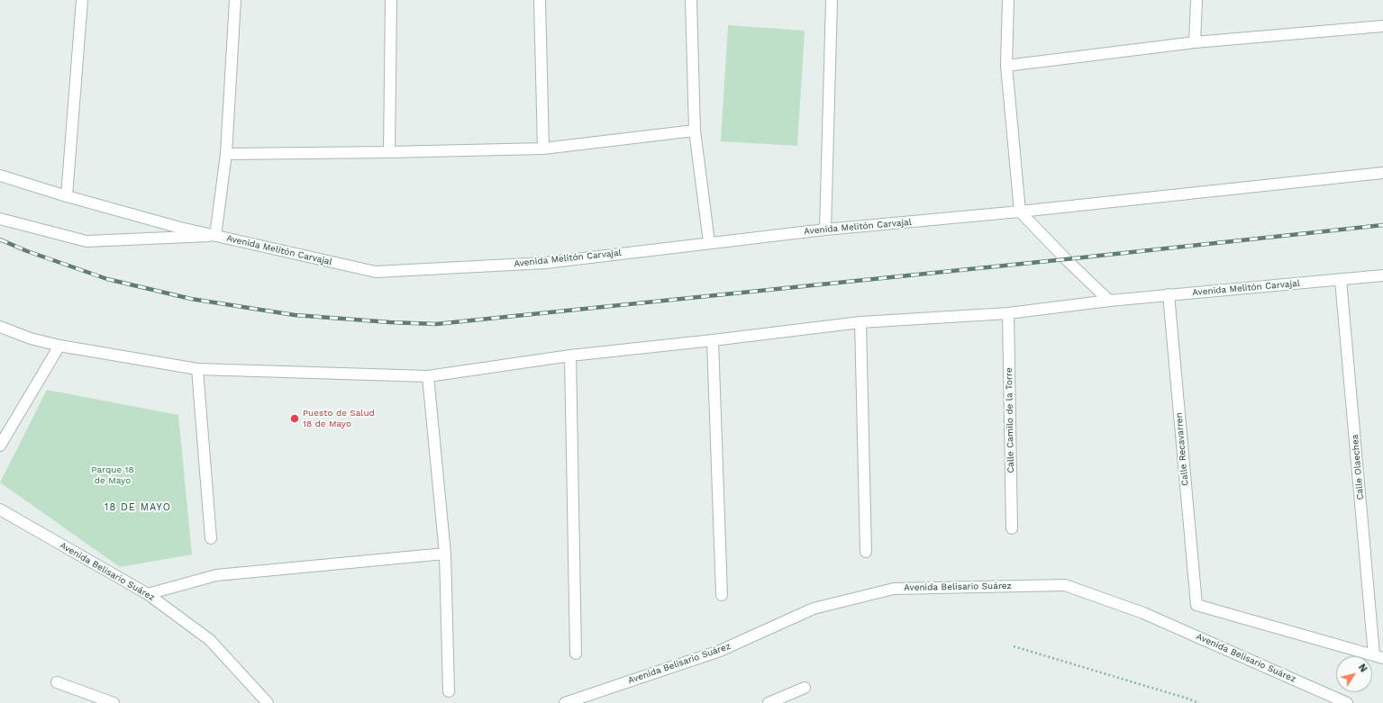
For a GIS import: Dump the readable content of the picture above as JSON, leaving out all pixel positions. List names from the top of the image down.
{
  "streets": {
    "street": [
      "Avenida Melitón Carvajal",
      "Calle Camilo de la Torre",
      "Calle Recavarren",
      "Calle Olaechea",
      "Avenida Belisario Suárez"
    ]
  },
  "crossings": [
    ["Avenida Melitón Carvajal", "Calle Camilo de la Torre"],
    ["Avenida Melitón Carvajal", "Calle Recavarren"],
    ["Avenida Melitón Carvajal", "Calle Olaechea"],
    ["Calle Recavarren", "Calle Olaechea"]
  ],
  "districts": ["18 DE MAYO"],
  "parks": ["Parque 18 de Mayo"],
  "places": ["Puesto de Salud 18 de Mayo"],
  "north": "top right"
}
